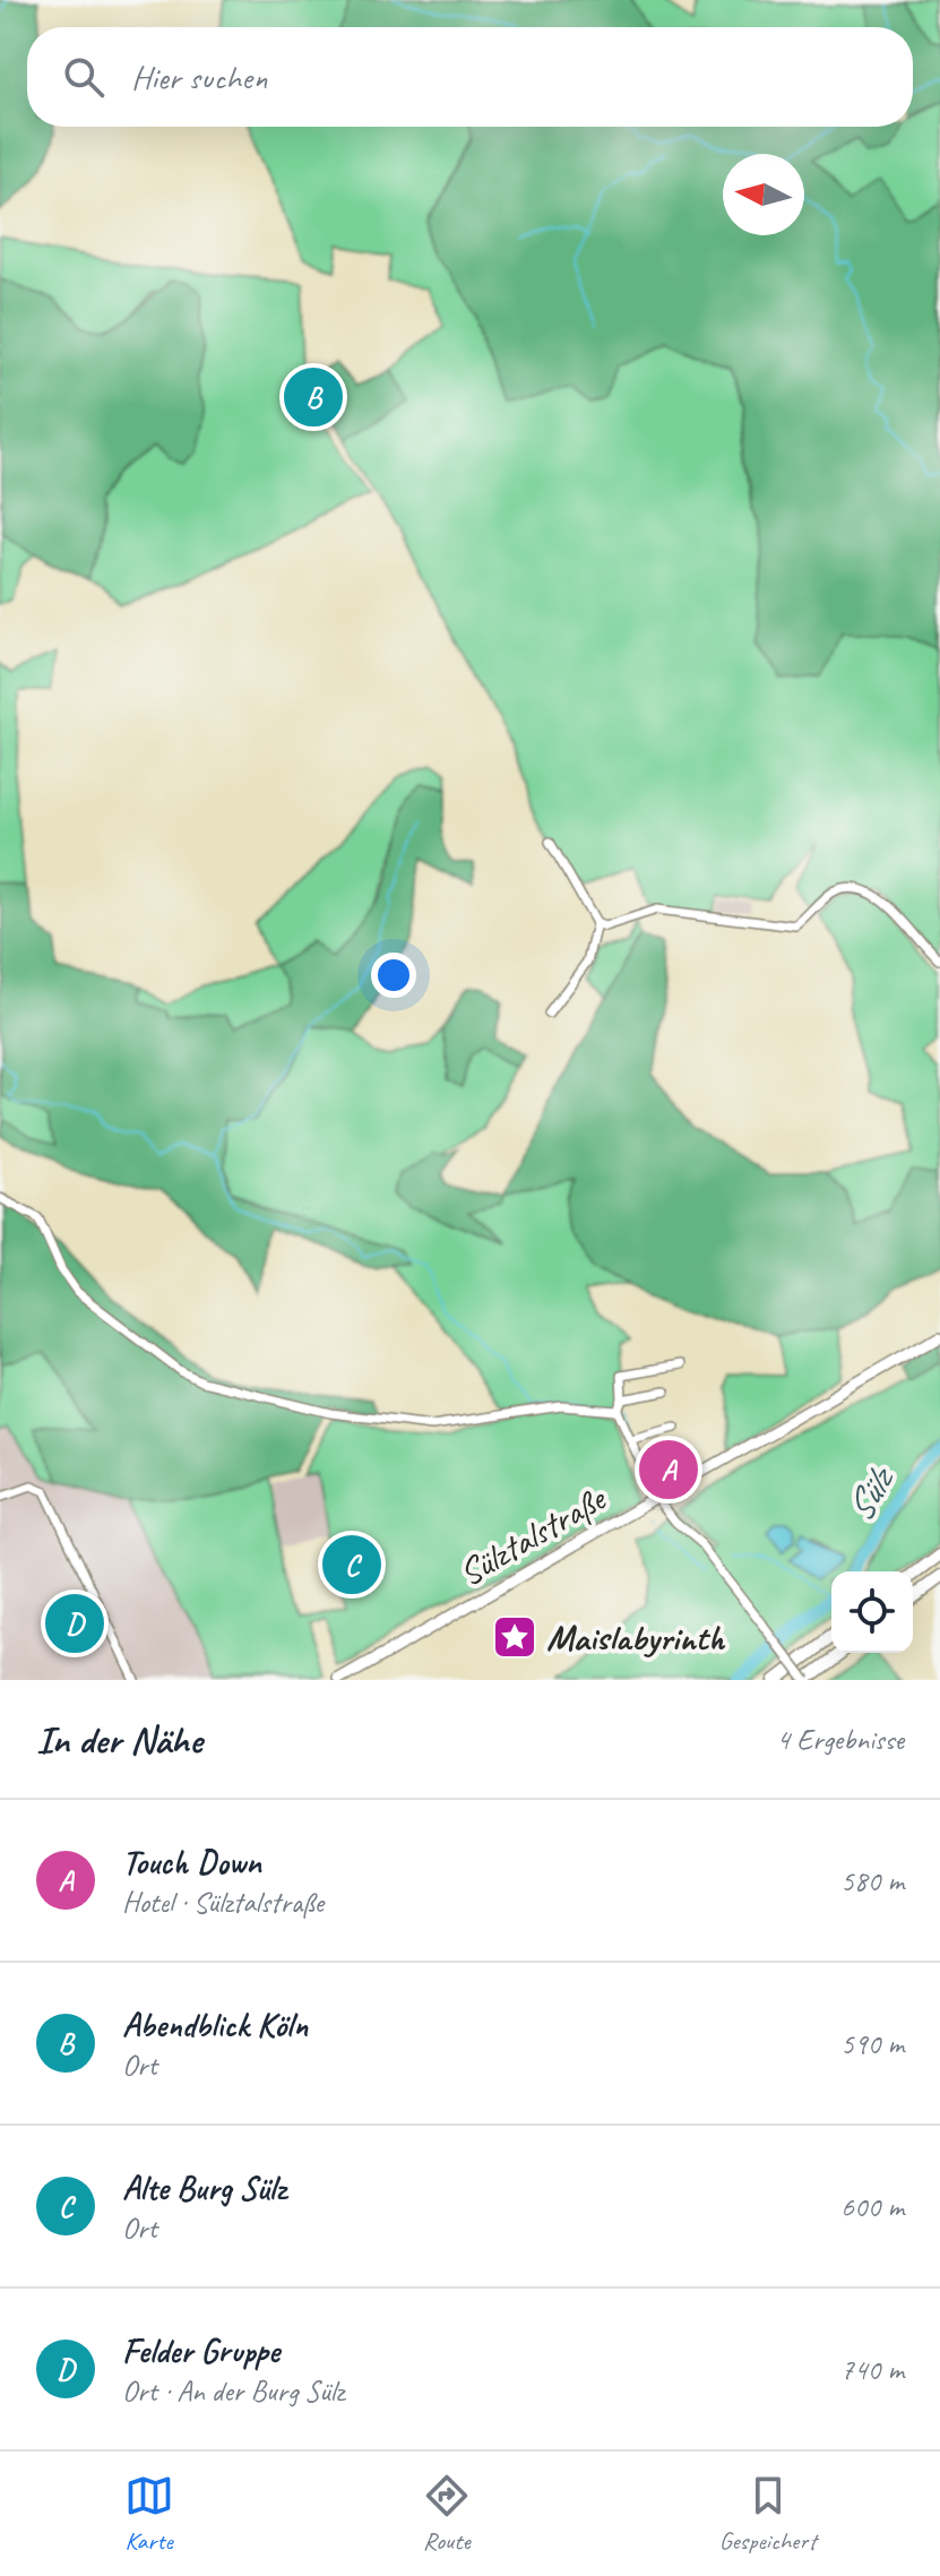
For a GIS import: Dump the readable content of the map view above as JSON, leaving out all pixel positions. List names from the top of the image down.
{
  "streets": {
    "main road": ["Sülztalstraße"]
  },
  "water": ["Sülz"],
  "places": {
    "place": ["Maislabyrinth"]
  },
  "north": "left",
  "page": {
    "search": "Hier suchen",
    "pins": [
      "B",
      "A",
      "C",
      "D"
    ],
    "heading": ["In der Nähe", "4 Ergebnisse"],
    "list": [
      {
        "mark": "A",
        "name": "Touch Down",
        "note": "Hotel · Sülztalstraße",
        "value": "580 m"
      },
      {
        "mark": "B",
        "name": "Abendblick Köln",
        "note": "Ort",
        "value": "590 m"
      },
      {
        "mark": "C",
        "name": "Alte Burg Sülz",
        "note": "Ort",
        "value": "600 m"
      },
      {
        "mark": "D",
        "name": "Felder Gruppe",
        "note": "Ort · An der Burg Sülz",
        "value": "740 m"
      }
    ],
    "nav": ["Karte", "Route", "Gespeichert"]
  }
}
